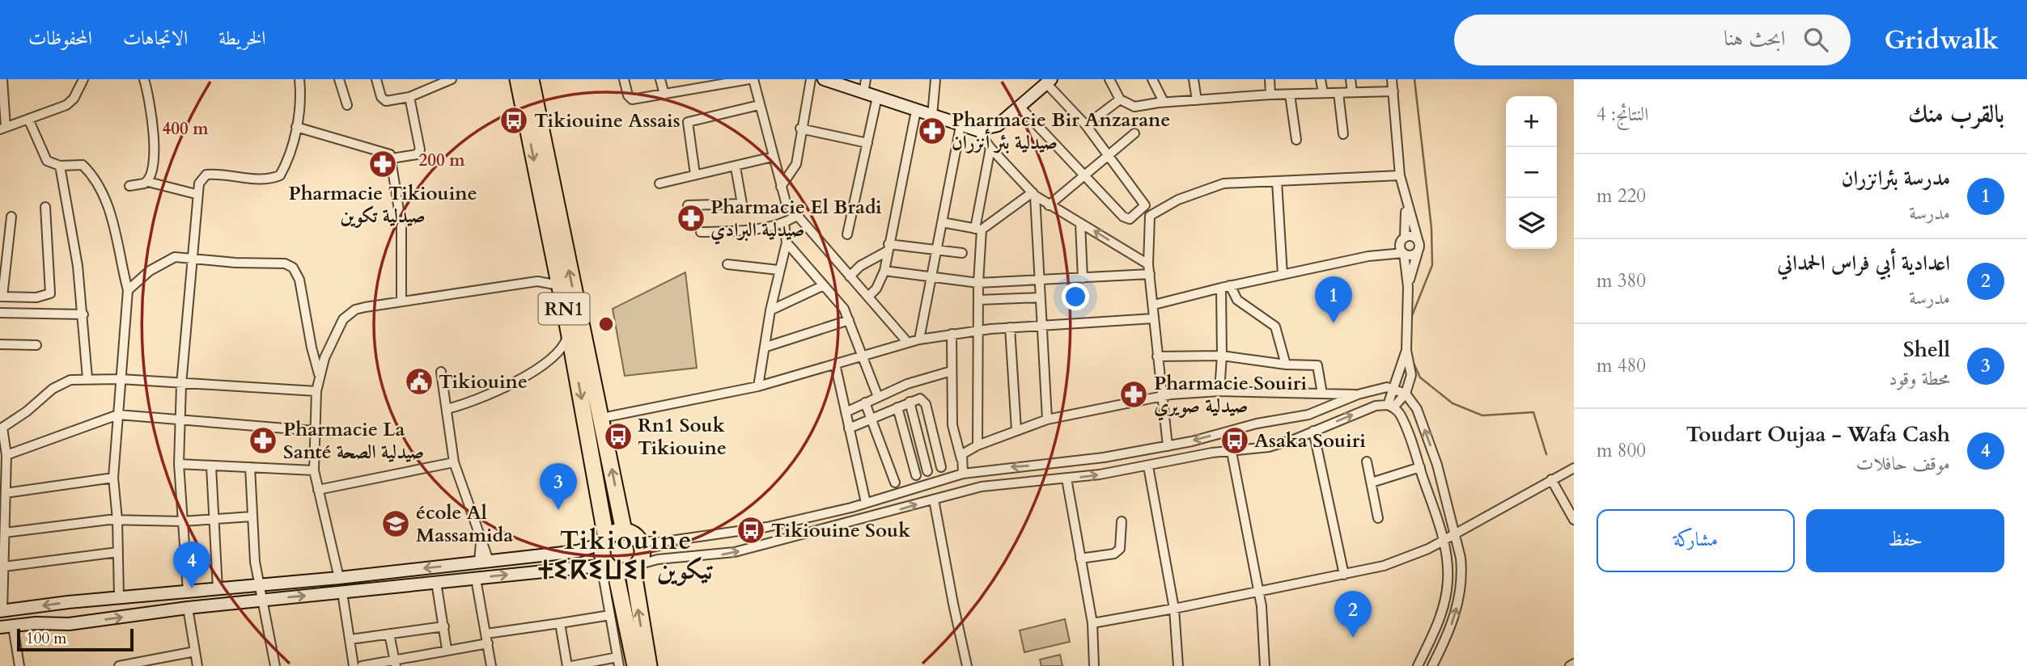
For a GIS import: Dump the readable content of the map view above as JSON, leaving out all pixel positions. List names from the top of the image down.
{
  "streets": {
    "highway": ["RN1"]
  },
  "districts": ["Tikiouine ⵜⵉⴽⵉⵡⵉⵏ تيكوين"],
  "places": {
    "bus stop": [
      "Tikiouine Assais",
      "Rn1 Souk Tikiouine",
      "Asaka Souiri",
      "Tikiouine Souk"
    ],
    "pharmacy": [
      "Pharmacie Bir Anzarane صيدلية بئر أنزران",
      "Pharmacie Tikiouine صيدلية تكوين",
      "Pharmacie El Bradi صيدلية البرادي",
      "Pharmacie Souiri صيدلية صويري",
      "Pharmacie La Santé صيدلية الصحة"
    ],
    "public building": ["Tikiouine"],
    "school or university": ["école Al Massamida"]
  },
  "scale_bar": "100 m",
  "page": {
    "header": "Gridwalk",
    "search": "ابحث هنا",
    "nav": ["الخريطة", "الاتجاهات", "المحفوظات"],
    "heading": ["بالقرب منك", "النتائج: 4"],
    "map_buttons": ["+", "−"],
    "list": [
      {
        "mark": "1",
        "name": "مدرسة بئرانزران",
        "note": "مدرسة",
        "value": "220 m"
      },
      {
        "mark": "2",
        "name": "اعدادية أبي فراس الحمداني",
        "note": "مدرسة",
        "value": "380 m"
      },
      {
        "mark": "3",
        "name": "Shell",
        "note": "محطة وقود",
        "value": "480 m"
      },
      {
        "mark": "4",
        "name": "Toudart Oujaa - Wafa Cash",
        "note": "موقف حافلات",
        "value": "800 m"
      }
    ],
    "pins": [
      "1",
      "3",
      "4",
      "2"
    ],
    "buttons": ["حفظ", "مشاركة"],
    "scale": "100 m"
  },
  "rings": ["400 m", "200 m"]
}
